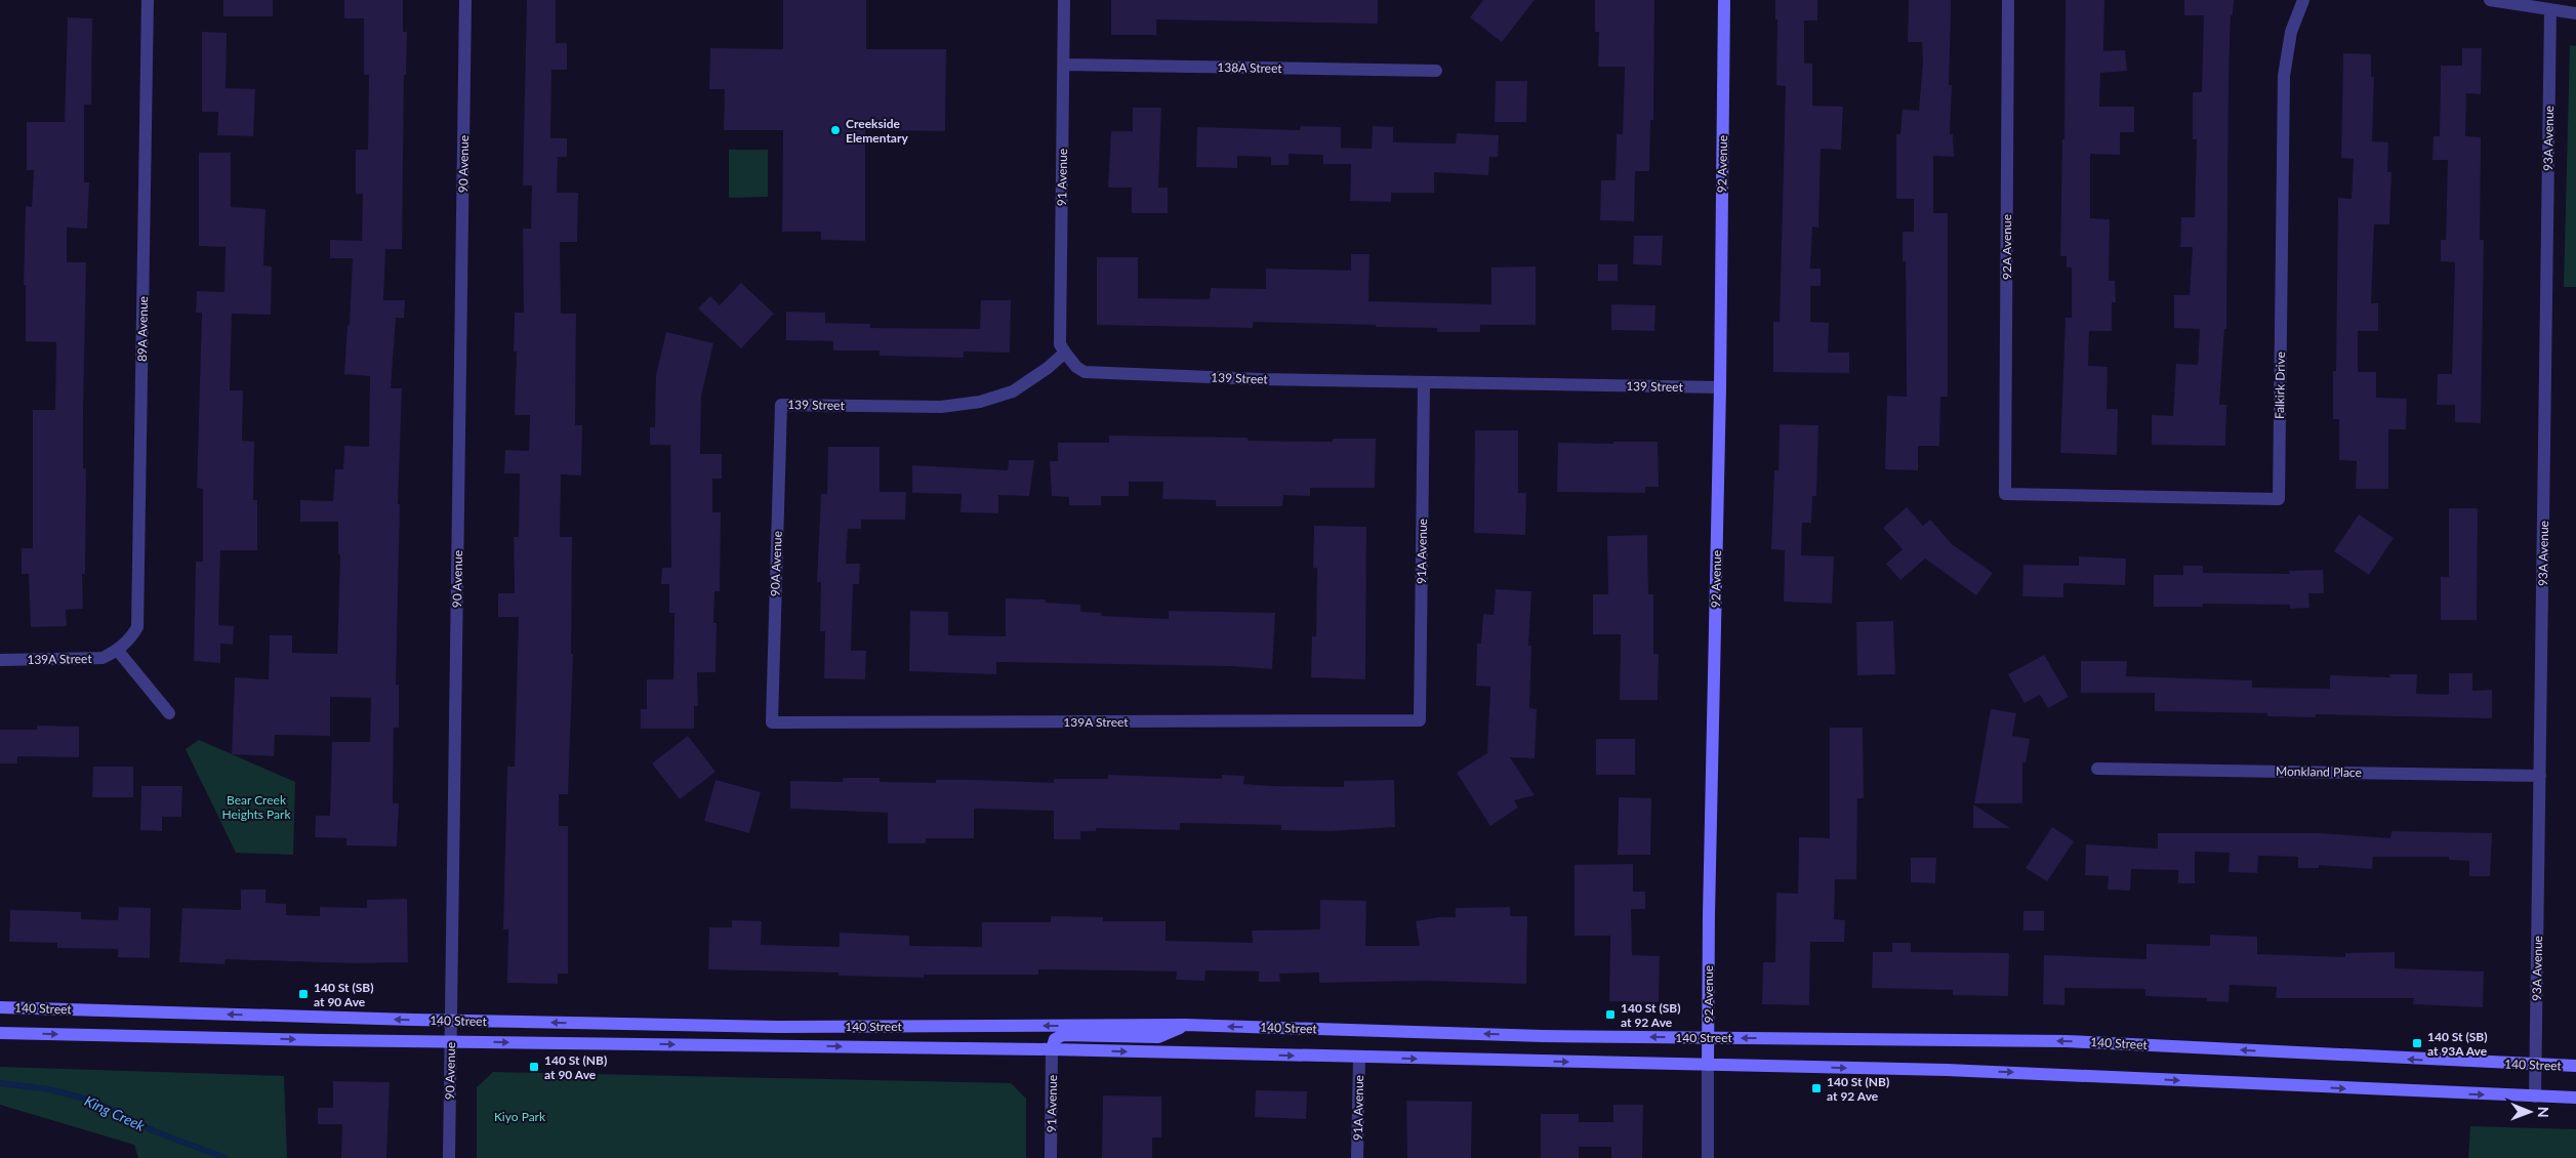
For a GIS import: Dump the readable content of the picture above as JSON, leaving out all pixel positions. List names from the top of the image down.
{
  "streets": {
    "main road": ["92 Avenue", "140 Street"],
    "street": [
      "138A Street",
      "93A Avenue",
      "90 Avenue",
      "91 Avenue",
      "92A Avenue",
      "89A Avenue",
      "139 Street",
      "Falkirk Drive",
      "91A Avenue",
      "90A Avenue",
      "139A Street",
      "Monkland Place"
    ]
  },
  "crossings": [
    ["138A Street", "91 Avenue"],
    ["93A Avenue", "Monkland Place"],
    ["93A Avenue", "140 Street"],
    ["90 Avenue", "140 Street"],
    ["92 Avenue", "139 Street"],
    ["92 Avenue", "140 Street"],
    ["91 Avenue", "139 Street"],
    ["91 Avenue", "140 Street"],
    ["92A Avenue", "Falkirk Drive"],
    ["89A Avenue", "139A Street"],
    ["139 Street", "91A Avenue"],
    ["139 Street", "90A Avenue"],
    ["91A Avenue", "139A Street"],
    ["91A Avenue", "140 Street"],
    ["90A Avenue", "139A Street"]
  ],
  "water": ["King Creek"],
  "parks": ["Bear Creek Heights Park", "Kiyo Park"],
  "places": {
    "other": ["Creekside Elementary"],
    "transit": [
      "140 St (SB) at 90 Ave",
      "140 St (SB) at 92 Ave",
      "140 St (SB) at 93A Ave",
      "140 St (NB) at 90 Ave",
      "140 St (NB) at 92 Ave"
    ]
  },
  "north": "right"
}
